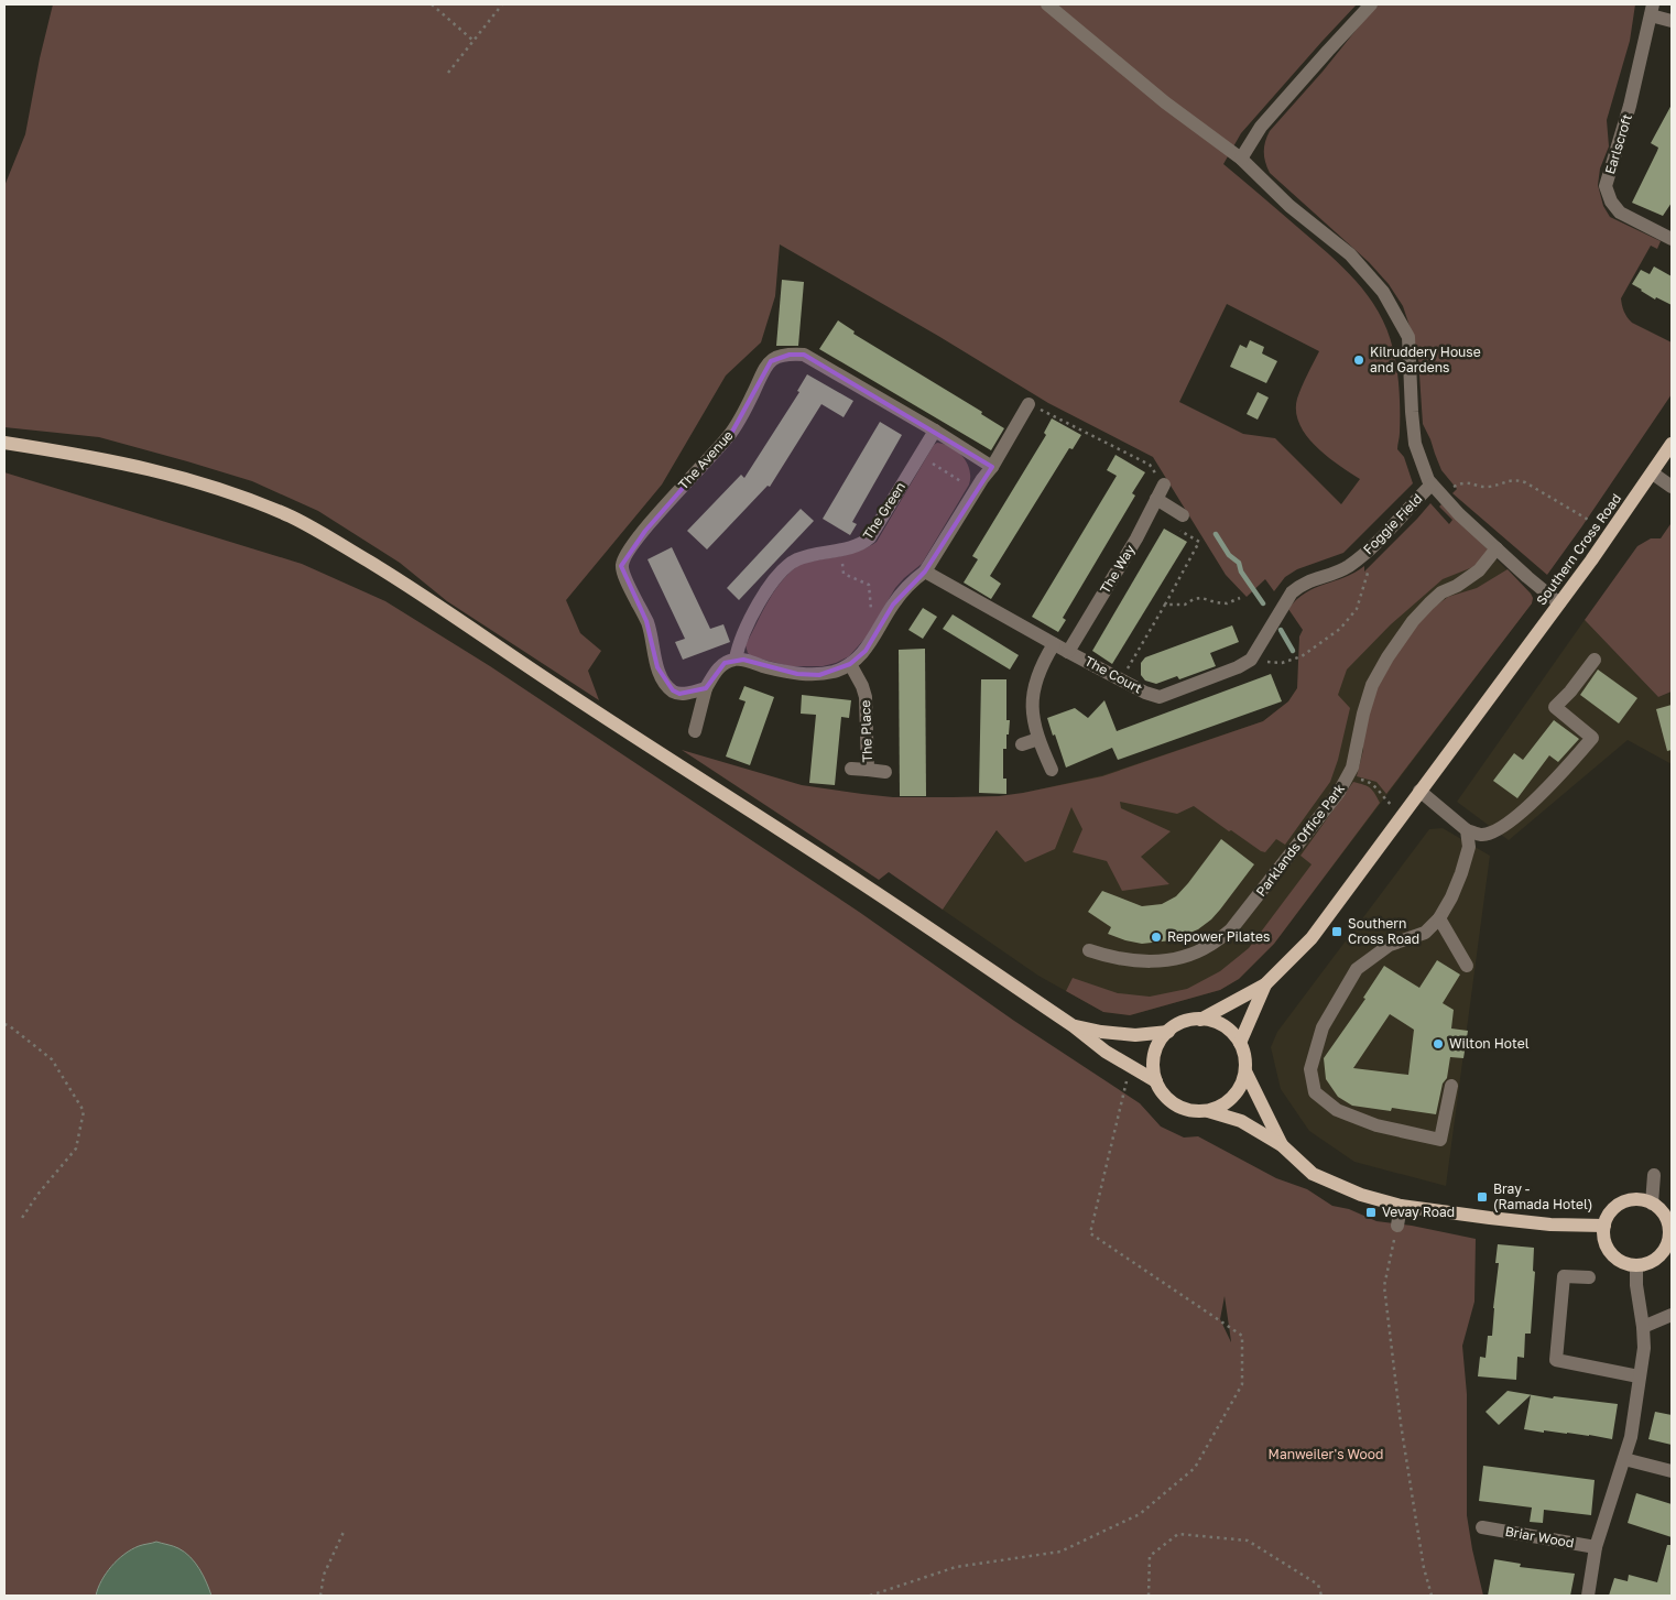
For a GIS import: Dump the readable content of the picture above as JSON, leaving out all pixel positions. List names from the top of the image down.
{
  "streets": {
    "main road": ["Southern Cross Road"],
    "street": [
      "Earlscroft",
      "The Avenue",
      "The Green",
      "Foggie Field",
      "The Way",
      "The Court",
      "The Place",
      "Parklands Office Park",
      "Briar Wood"
    ]
  },
  "crossings": [
    ["The Avenue", "The Green"],
    ["Foggie Field", "The Court"],
    ["The Way", "The Court"]
  ],
  "parks": ["Manweiler's Wood"],
  "places": {
    "other": ["Kilruddery House and Gardens", "Repower Pilates", "Wilton Hotel"],
    "transit": ["Southern Cross Road", "Bray - (Ramada Hotel)", "Vevay Road"]
  }
}
